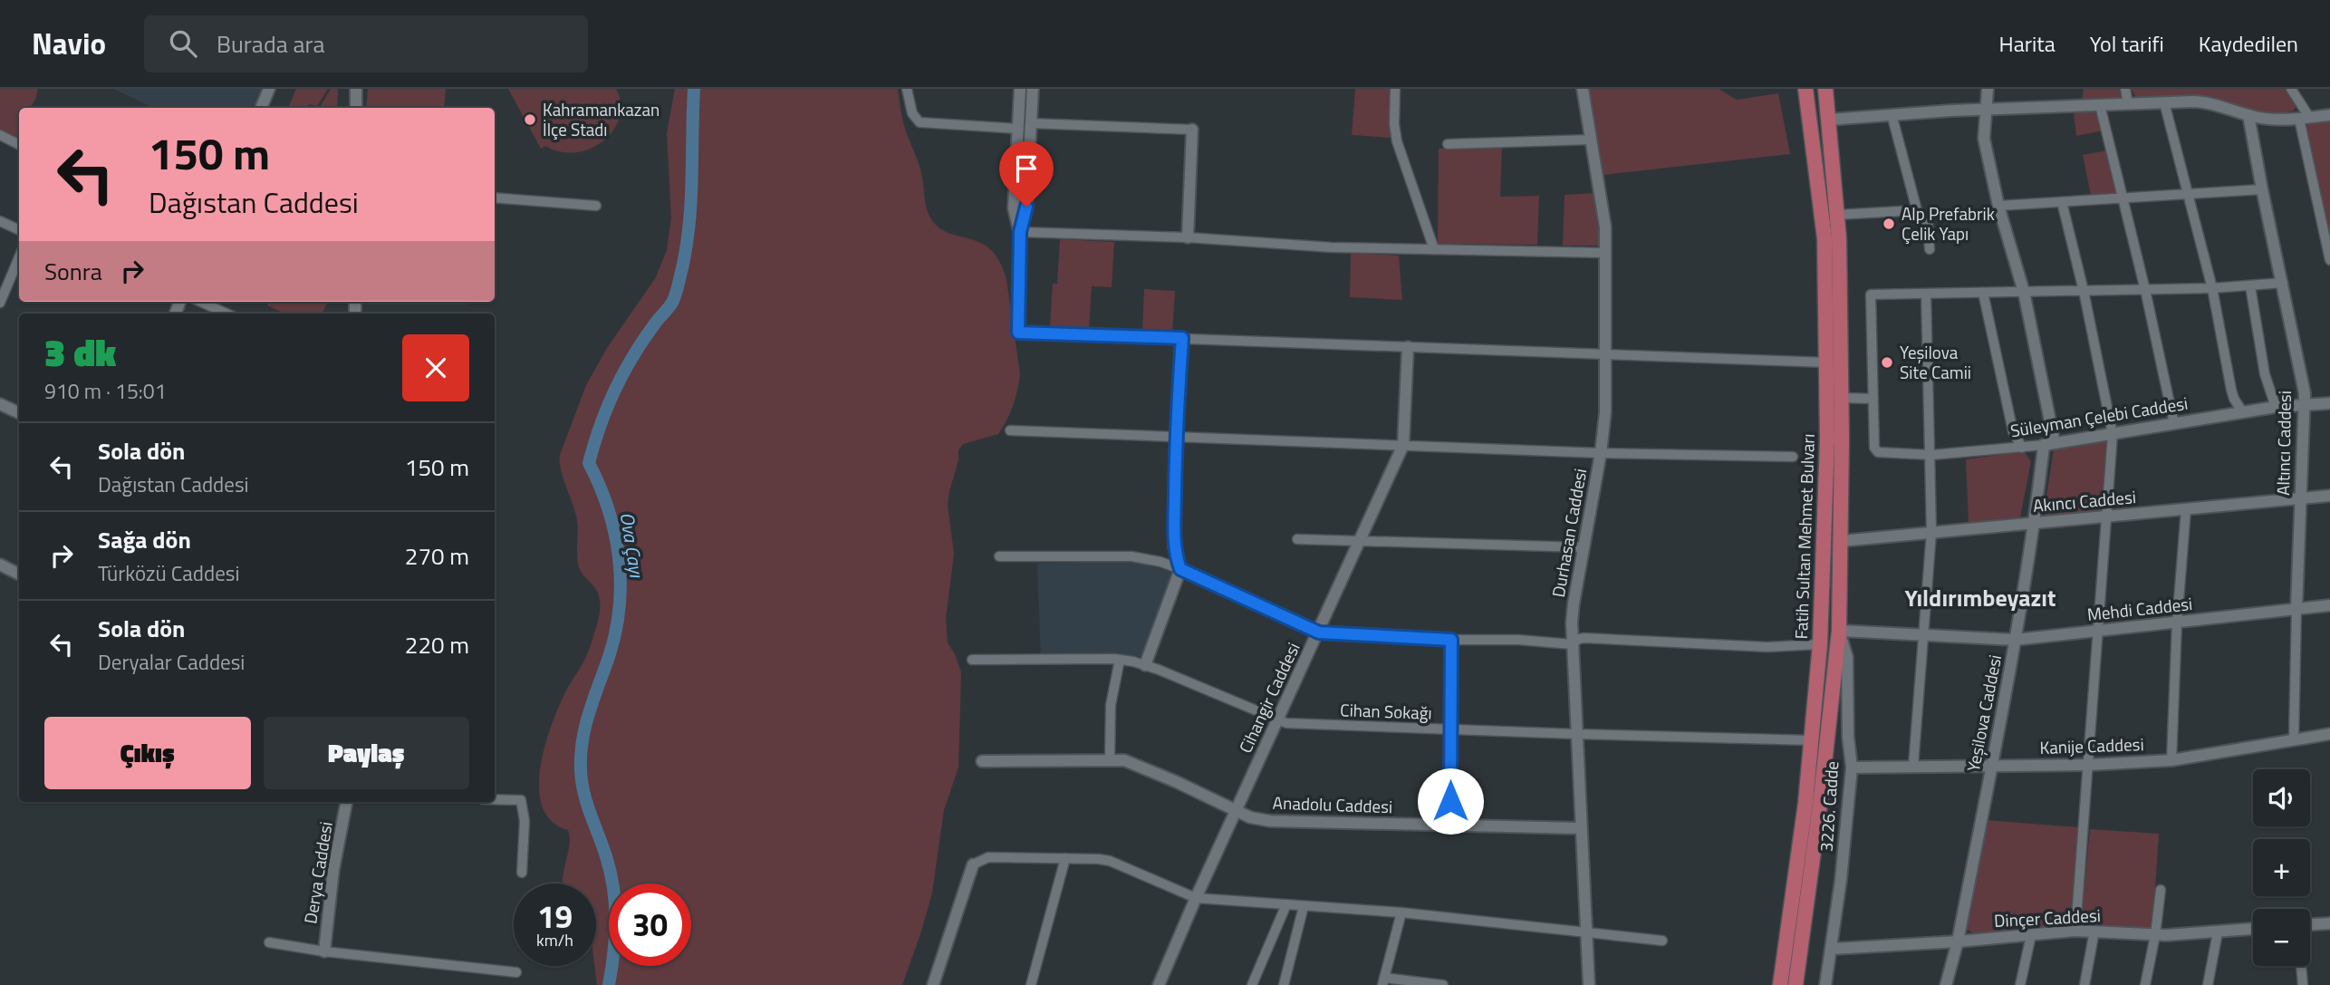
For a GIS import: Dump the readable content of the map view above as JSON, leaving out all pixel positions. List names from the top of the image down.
{
  "streets": {
    "highway": ["Fatih Sultan Mehmet Bulvarı"],
    "street": [
      "Süleyman Çelebi Caddesi",
      "Altıncı Caddesi",
      "Akıncı Caddesi",
      "Durhasan Caddesi",
      "Mehdi Caddesi",
      "Cihangir Caddesi",
      "Cihan Sokağı",
      "Yeşilova Caddesi",
      "Kanije Caddesi",
      "Anadolu Caddesi",
      "3226. Cadde",
      "Derya Caddesi",
      "Dinçer Caddesi"
    ]
  },
  "crossings": [
    ["Süleyman Çelebi Caddesi", "Altıncı Caddesi"],
    ["Süleyman Çelebi Caddesi", "Yeşilova Caddesi"],
    ["Altıncı Caddesi", "Akıncı Caddesi"],
    ["Altıncı Caddesi", "Mehdi Caddesi"],
    ["Altıncı Caddesi", "Kanije Caddesi"],
    ["Akıncı Caddesi", "Fatih Sultan Mehmet Bulvarı"],
    ["Akıncı Caddesi", "Yeşilova Caddesi"],
    ["Durhasan Caddesi", "Cihan Sokağı"],
    ["Durhasan Caddesi", "Anadolu Caddesi"],
    ["Fatih Sultan Mehmet Bulvarı", "Mehdi Caddesi"],
    ["Fatih Sultan Mehmet Bulvarı", "Cihan Sokağı"],
    ["Fatih Sultan Mehmet Bulvarı", "3226. Cadde"],
    ["Mehdi Caddesi", "Yeşilova Caddesi"],
    ["Mehdi Caddesi", "3226. Cadde"],
    ["Cihangir Caddesi", "Cihan Sokağı"],
    ["Cihangir Caddesi", "Anadolu Caddesi"],
    ["Yeşilova Caddesi", "Kanije Caddesi"],
    ["Yeşilova Caddesi", "Dinçer Caddesi"],
    ["Kanije Caddesi", "3226. Cadde"],
    ["3226. Cadde", "Dinçer Caddesi"]
  ],
  "districts": ["Yıldırımbeyazıt"],
  "water": ["Ova Çayı"],
  "places": ["Kahramankazan İlçe Stadı", "Alp Prefabrik Çelik Yapı", "Yeşilova Site Camii"],
  "page": {
    "header": "Navio",
    "search": "Burada ara",
    "nav": ["Harita", "Yol tarifi", "Kaydedilen"],
    "turn": ["150 m", "Dağıstan Caddesi"],
    "then": "Sonra",
    "heading": ["3 dk", "910 m · 15:01"],
    "list": [
      {
        "name": "Sola dön",
        "note": "Dağıstan Caddesi",
        "value": "150 m"
      },
      {
        "name": "Sağa dön",
        "note": "Türközü Caddesi",
        "value": "270 m"
      },
      {
        "name": "Sola dön",
        "note": "Deryalar Caddesi",
        "value": "220 m"
      }
    ],
    "buttons": ["Çıkış", "Paylaş"],
    "map_buttons": ["+", "−"],
    "speed": "19 km/h",
    "limit": "30"
  }
}
